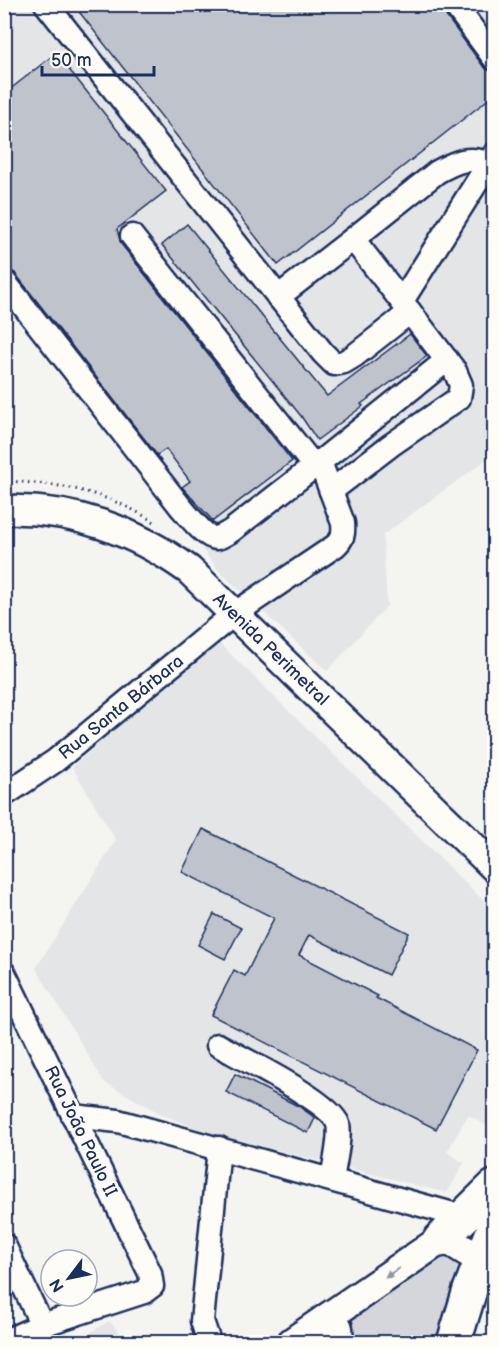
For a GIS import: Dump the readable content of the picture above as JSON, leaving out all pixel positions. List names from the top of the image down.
{
  "streets": {
    "main road": ["Avenida Perimetral"],
    "street": ["Rua Santa Bárbara", "Rua João Paulo II"]
  },
  "crossings": [
    ["Avenida Perimetral", "Rua Santa Bárbara"]
  ],
  "scale_bar": "50 m",
  "north": "bottom left"
}
